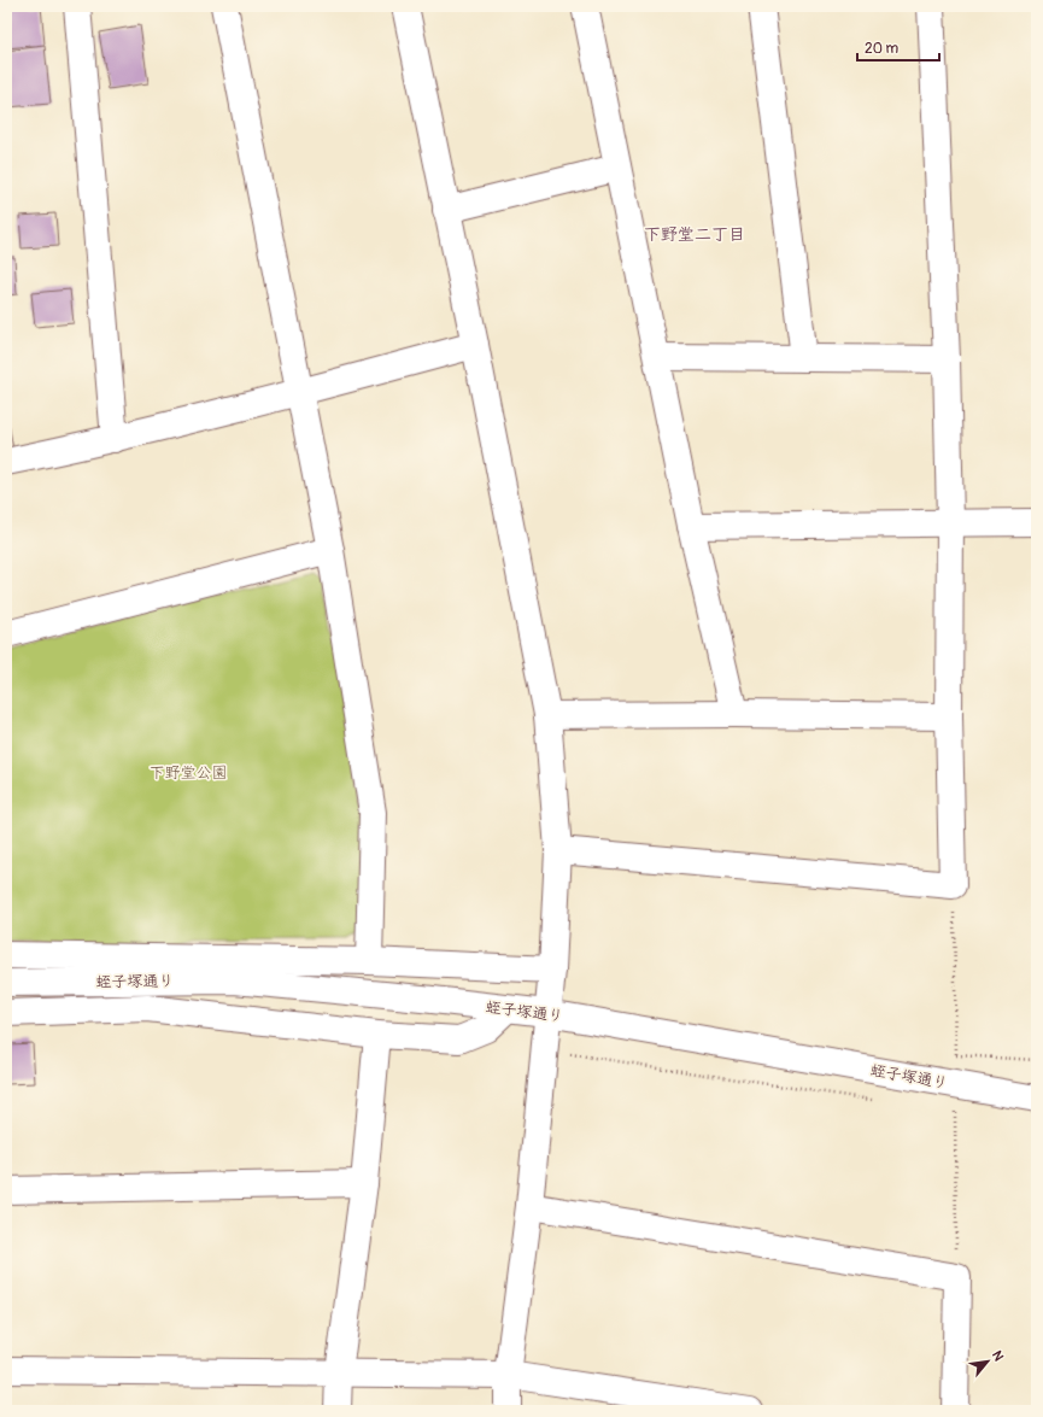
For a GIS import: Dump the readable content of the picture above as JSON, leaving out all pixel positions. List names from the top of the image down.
{
  "streets": {
    "street": ["蛭子塚通り"]
  },
  "districts": ["下野堂二丁目"],
  "parks": ["下野堂公園"],
  "scale_bar": "20 m",
  "north": "top right"
}
